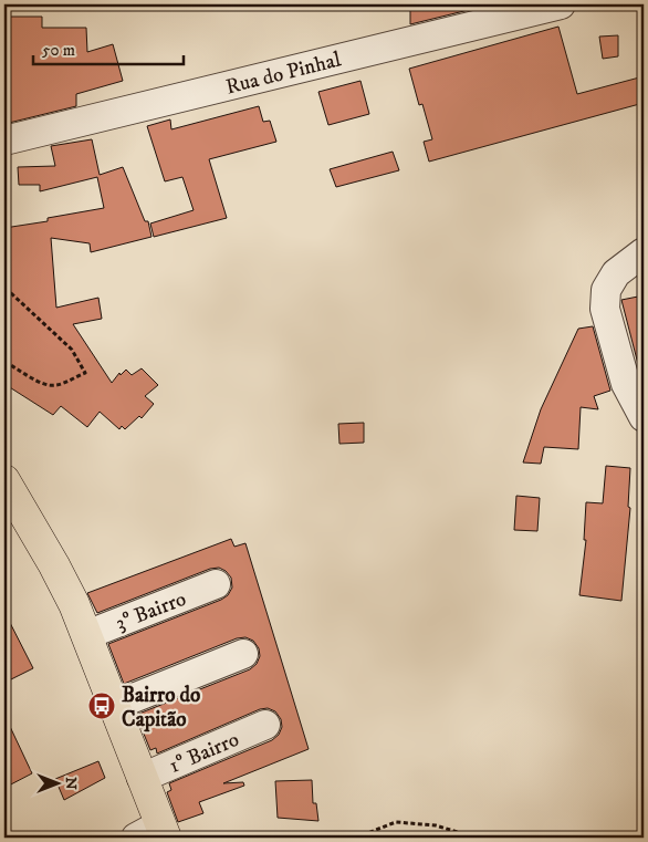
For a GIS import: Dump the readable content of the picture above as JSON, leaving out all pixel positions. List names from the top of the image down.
{
  "streets": {
    "street": ["Rua do Pinhal", "3º Bairro", "1º Bairro"]
  },
  "places": {
    "bus stop": ["Bairro do Capitão"]
  },
  "scale_bar": "50 m",
  "north": "right"
}
